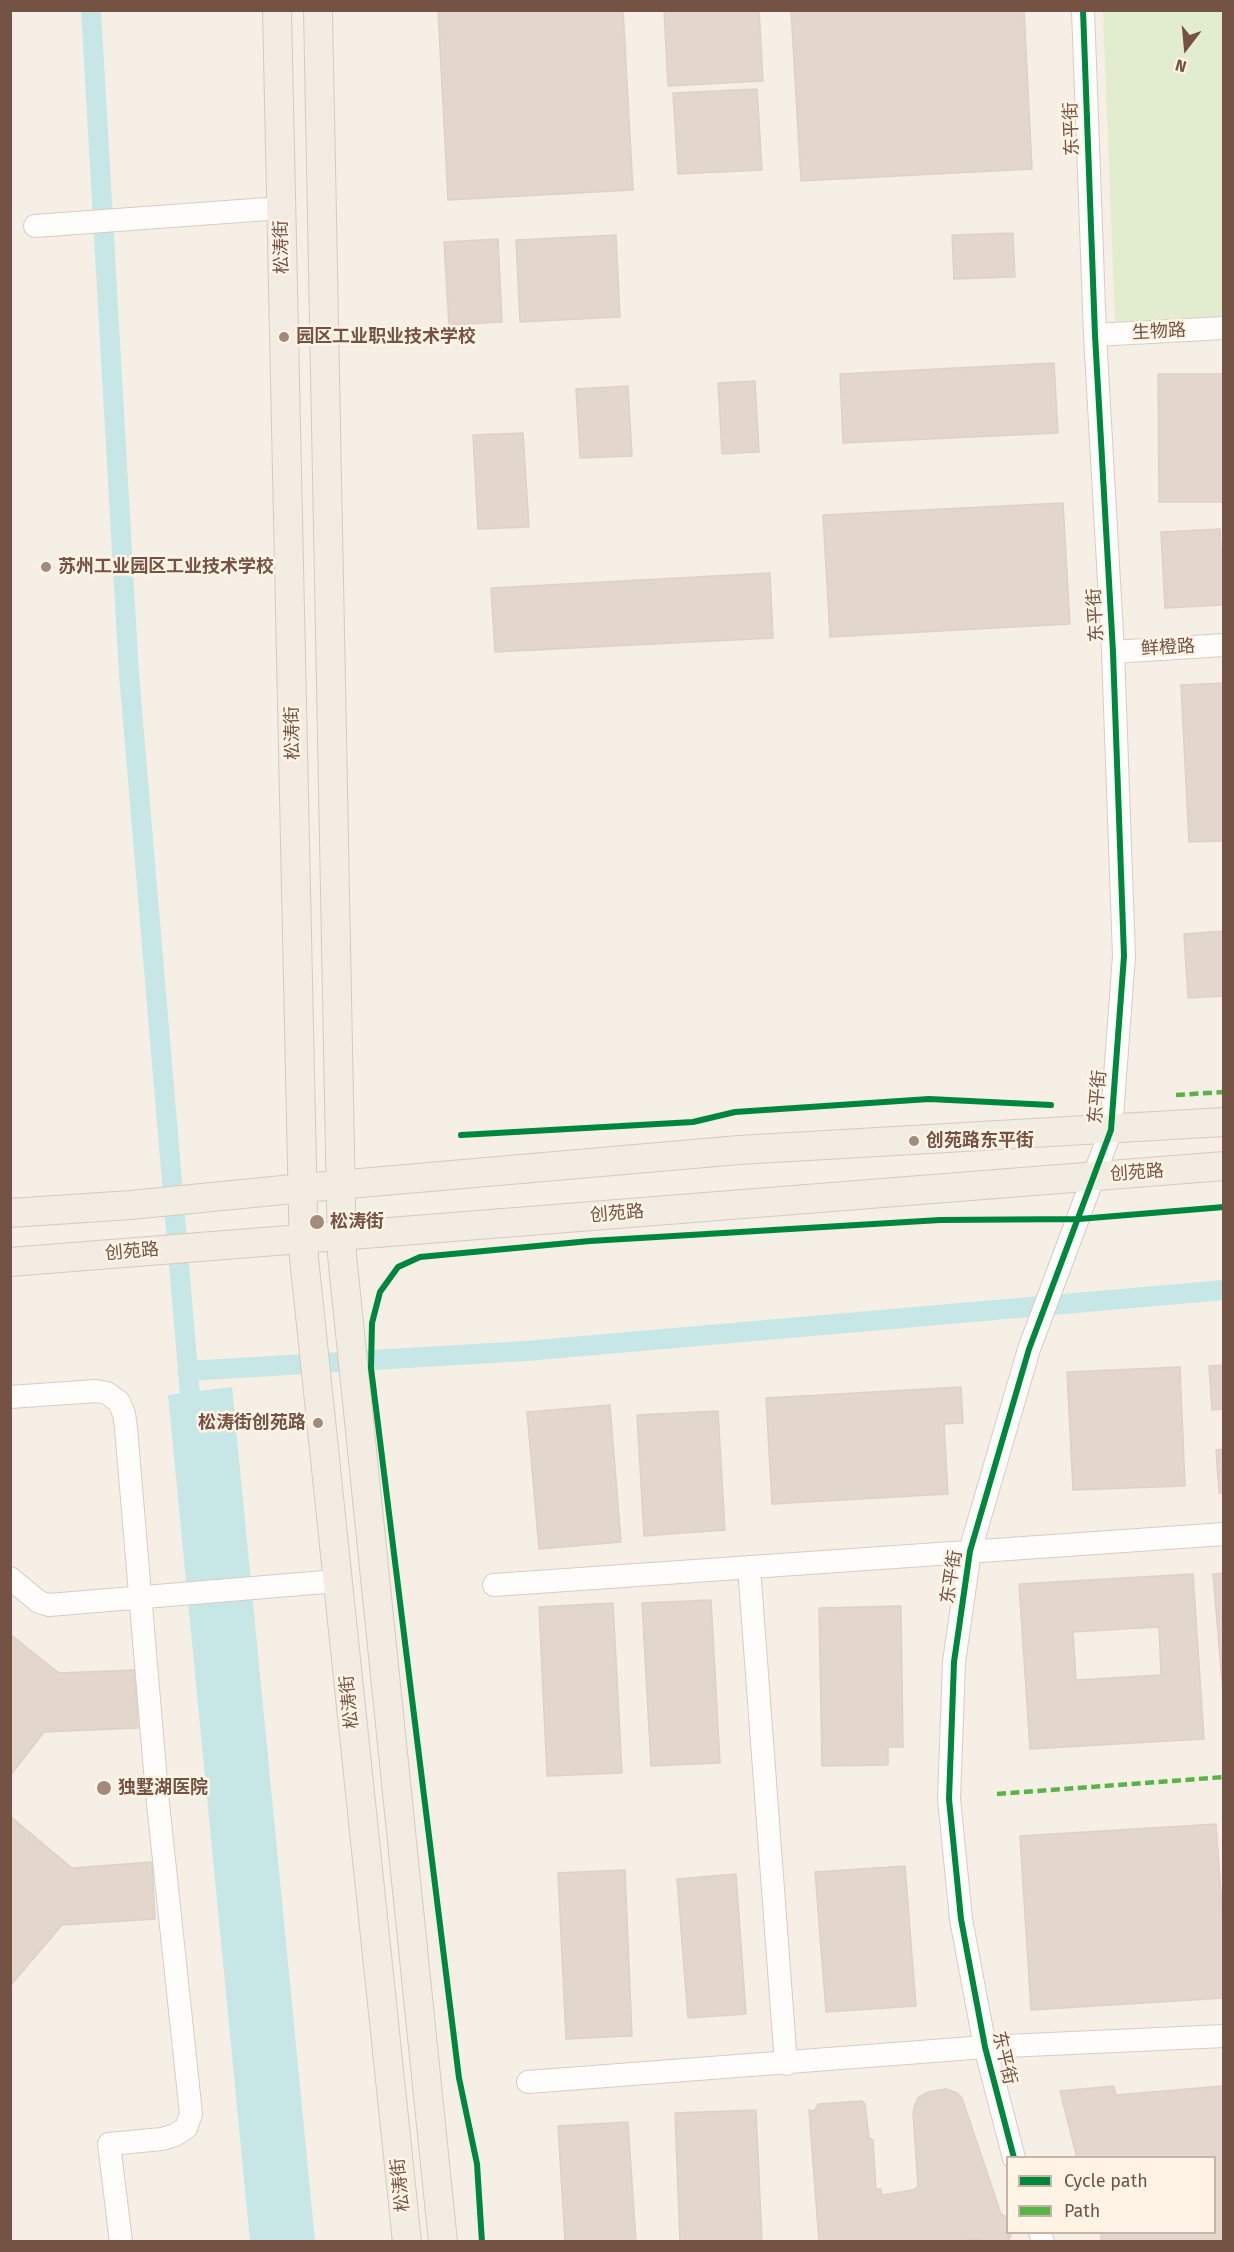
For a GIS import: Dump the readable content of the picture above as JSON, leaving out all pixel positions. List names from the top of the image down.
{
  "streets": {
    "main road": ["松涛街", "创苑路"],
    "street": ["东平街", "生物路", "鲜橙路"]
  },
  "crossings": [
    ["东平街", "生物路"],
    ["东平街", "鲜橙路"],
    ["东平街", "创苑路"],
    ["松涛街", "创苑路"]
  ],
  "places": [
    "园区工业职业技术学校",
    "苏州工业园区工业技术学校",
    "创苑路东平街",
    "松涛街",
    "松涛街创苑路",
    "独墅湖医院"
  ],
  "legend": ["Cycle path", "Path"],
  "north": "bottom"
}
